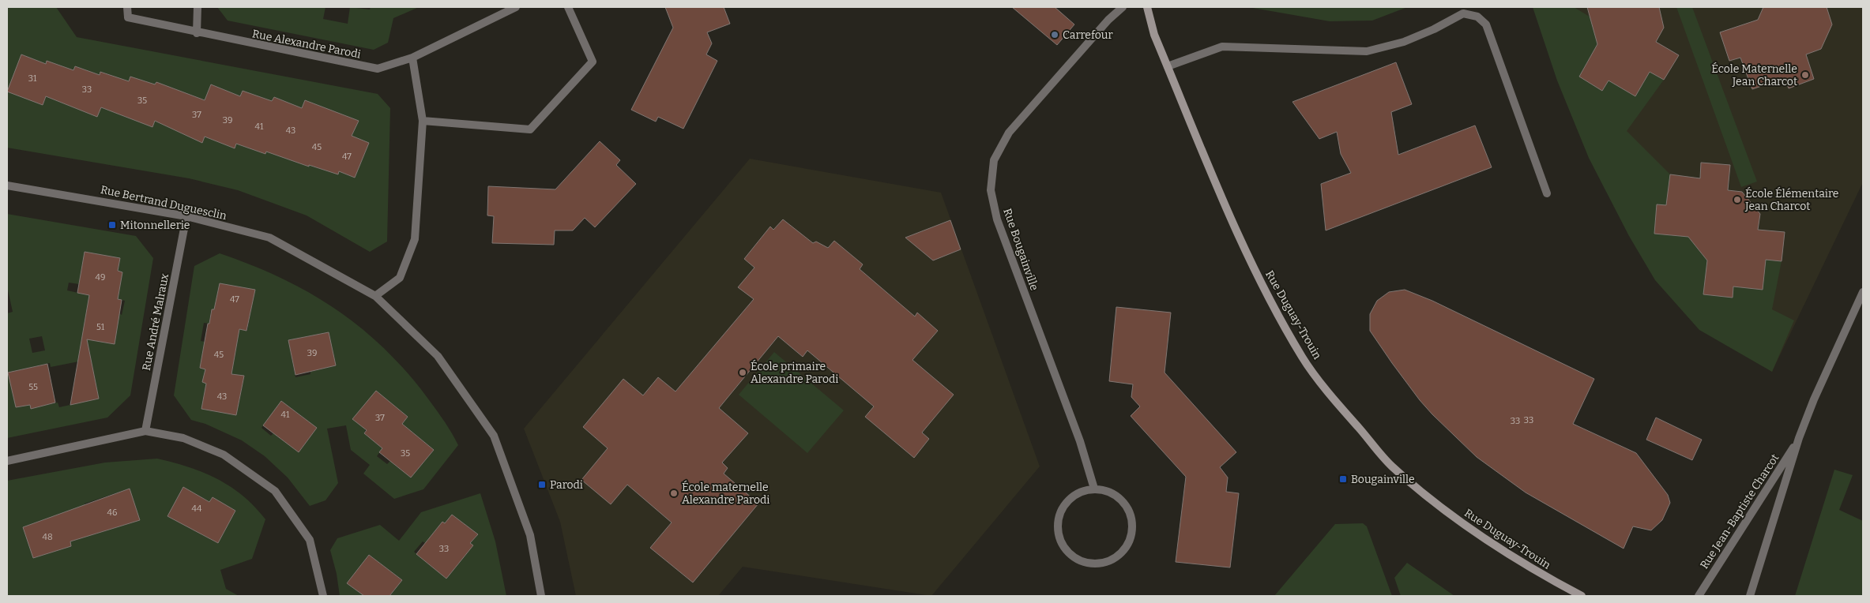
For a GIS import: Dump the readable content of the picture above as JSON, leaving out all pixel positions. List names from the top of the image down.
{
  "streets": {
    "main road": ["Rue Duguay-Trouin"],
    "street": [
      "Rue Alexandre Parodi",
      "Rue Bertrand Duguesclin",
      "Rue Bougainville",
      "Rue André Malraux",
      "Rue Jean-Baptiste Charcot"
    ]
  },
  "crossings": [
    ["Rue Bertrand Duguesclin", "Rue André Malraux"]
  ],
  "places": {
    "other": [
      "Carrefour",
      "École Maternelle Jean Charcot",
      "École Élémentaire Jean Charcot",
      "École primaire Alexandre Parodi",
      "École maternelle Alexandre Parodi"
    ],
    "transit": ["Mitonnellerie", "Bougainville", "Parodi"]
  },
  "house_numbers": [
    "31",
    "33",
    "35",
    "37",
    "39",
    "41",
    "43",
    "45",
    "47",
    "49",
    "47",
    "51",
    "39",
    "45",
    "55",
    "43",
    "41",
    "37",
    "33",
    "33",
    "35",
    "44",
    "46",
    "48",
    "33"
  ]
}
